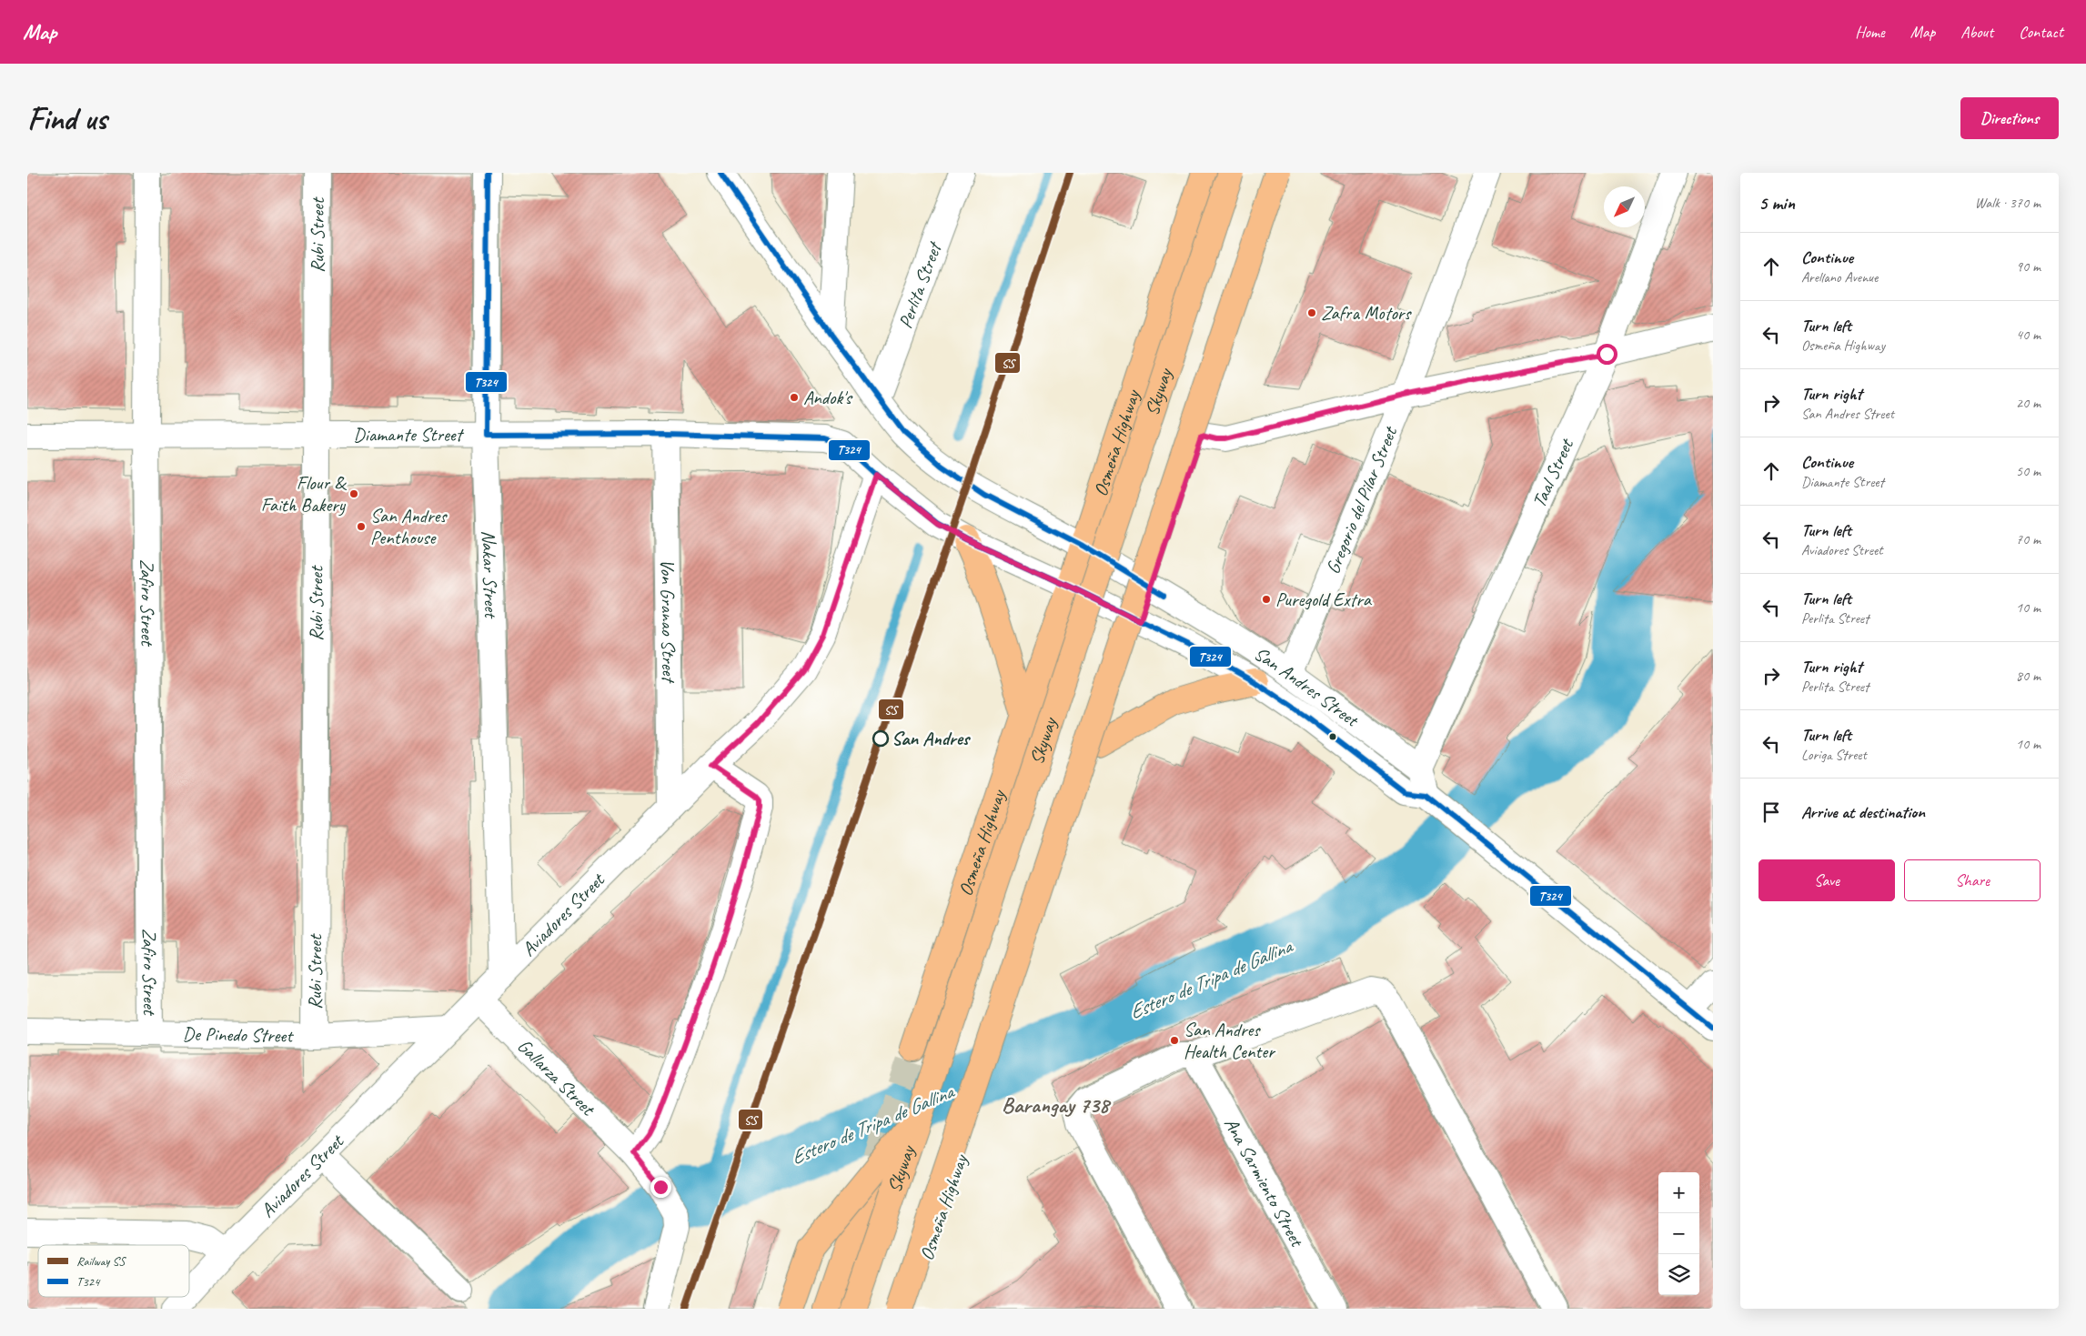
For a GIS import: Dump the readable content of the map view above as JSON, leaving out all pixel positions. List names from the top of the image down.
{
  "streets": {
    "main road": ["Skyway", "Osmeña Highway"],
    "street": [
      "Rubi Street",
      "Perlita Street",
      "Diamante Street",
      "Taal Street",
      "Gregorio del Pilar Street",
      "Nakar Street",
      "Zafiro Street",
      "Von Granao Street",
      "San Andres Street",
      "Aviadores Street",
      "De Pinedo Street",
      "Gallarza Street",
      "Ana Sarmiento Street"
    ]
  },
  "crossings": [
    ["Rubi Street", "Diamante Street"],
    ["Rubi Street", "De Pinedo Street"],
    ["Perlita Street", "San Andres Street"],
    ["Diamante Street", "Osmeña Highway"],
    ["Diamante Street", "Nakar Street"],
    ["Diamante Street", "Zafiro Street"],
    ["Diamante Street", "Von Granao Street"],
    ["Diamante Street", "San Andres Street"],
    ["Diamante Street", "Aviadores Street"],
    ["Osmeña Highway", "San Andres Street"],
    ["Taal Street", "San Andres Street"],
    ["Gregorio del Pilar Street", "San Andres Street"],
    ["Nakar Street", "Aviadores Street"],
    ["Zafiro Street", "De Pinedo Street"],
    ["Von Granao Street", "Aviadores Street"],
    ["Aviadores Street", "De Pinedo Street"],
    ["Aviadores Street", "Gallarza Street"]
  ],
  "districts": ["Barangay 738"],
  "water": ["Estero de Tripa de Gallina"],
  "places": [
    "Zafra Motors",
    "Andok's",
    "Flour & Faith Bakery",
    "San Andres Penthouse",
    "Puregold Extra",
    "San Andres",
    "San Andres Health Center"
  ],
  "lines": ["rail line SS", "transit line T324"],
  "legend": ["Railway SS", "T324"],
  "north": "bottom left",
  "page": {
    "header": "Map",
    "nav": [
      "Home",
      "Map",
      "About",
      "Contact"
    ],
    "buttons": [
      "Directions",
      ["Save", "Share"]
    ],
    "title": "Find us",
    "heading": ["5 min", "Walk · 370 m"],
    "list": [
      ["Continue", "Arellano Avenue", "90 m"],
      ["Turn left", "Osmeña Highway", "40 m"],
      ["Turn right", "San Andres Street", "20 m"],
      ["Continue", "Diamante Street", "50 m"],
      ["Turn left", "Aviadores Street", "70 m"],
      ["Turn left", "Perlita Street", "10 m"],
      ["Turn right", "Perlita Street", "80 m"],
      ["Turn left", "Loriga Street", "10 m"],
      "Arrive at destination"
    ],
    "map_buttons": ["+", "−"]
  }
}
